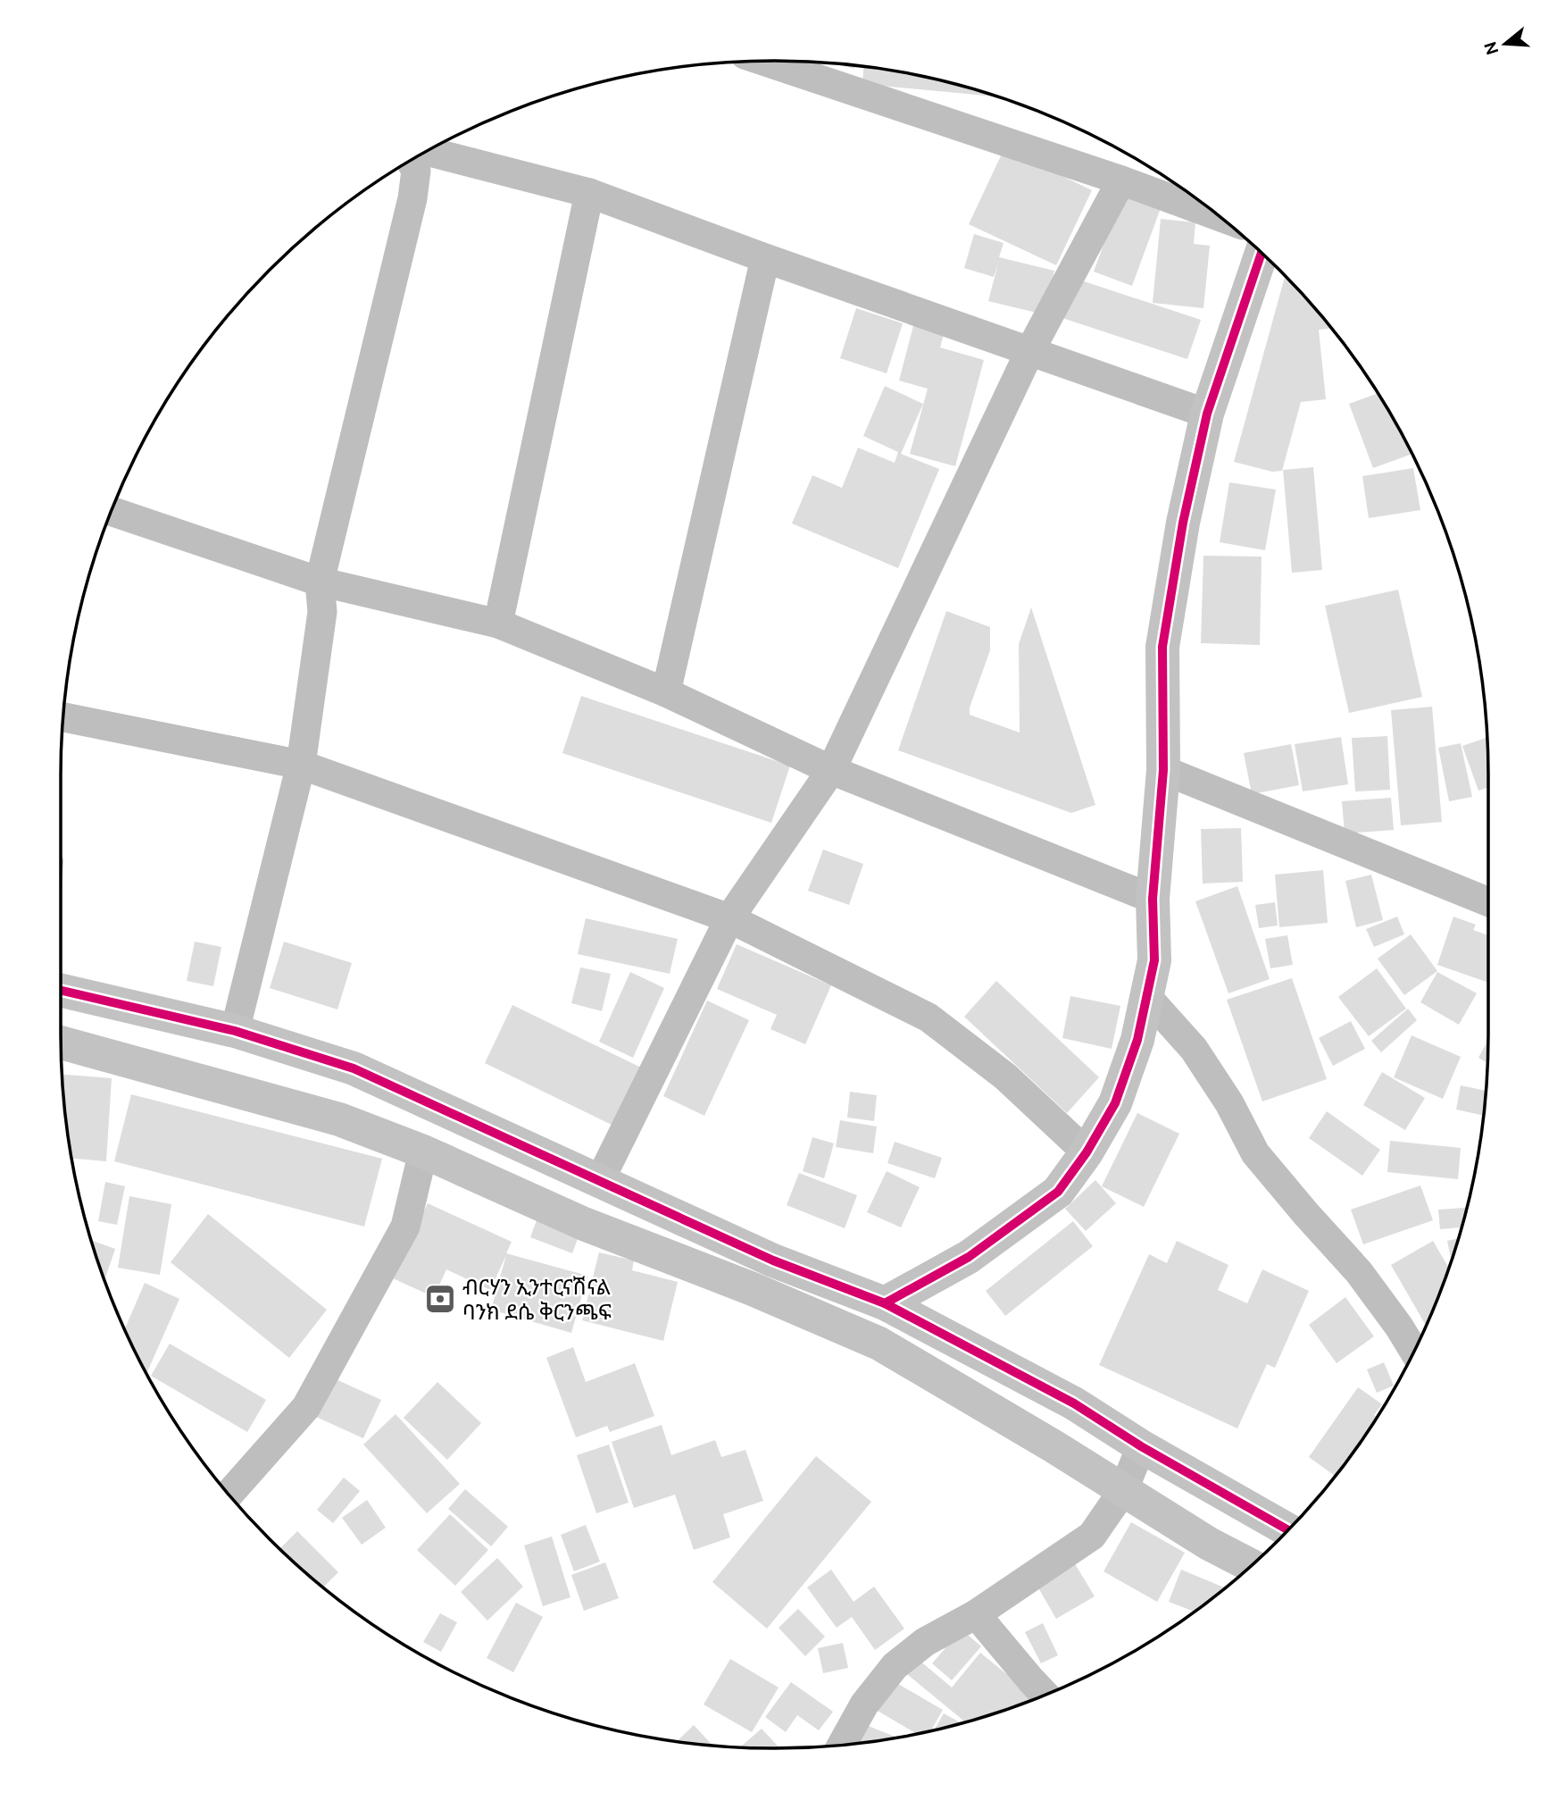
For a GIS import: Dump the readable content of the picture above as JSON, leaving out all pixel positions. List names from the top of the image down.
{
  "places": {
    "bank": ["ብርሃን ኢንተርናሽናል ባንክ ደሴ ቅርንጫፍ"]
  },
  "north": "left"
}
